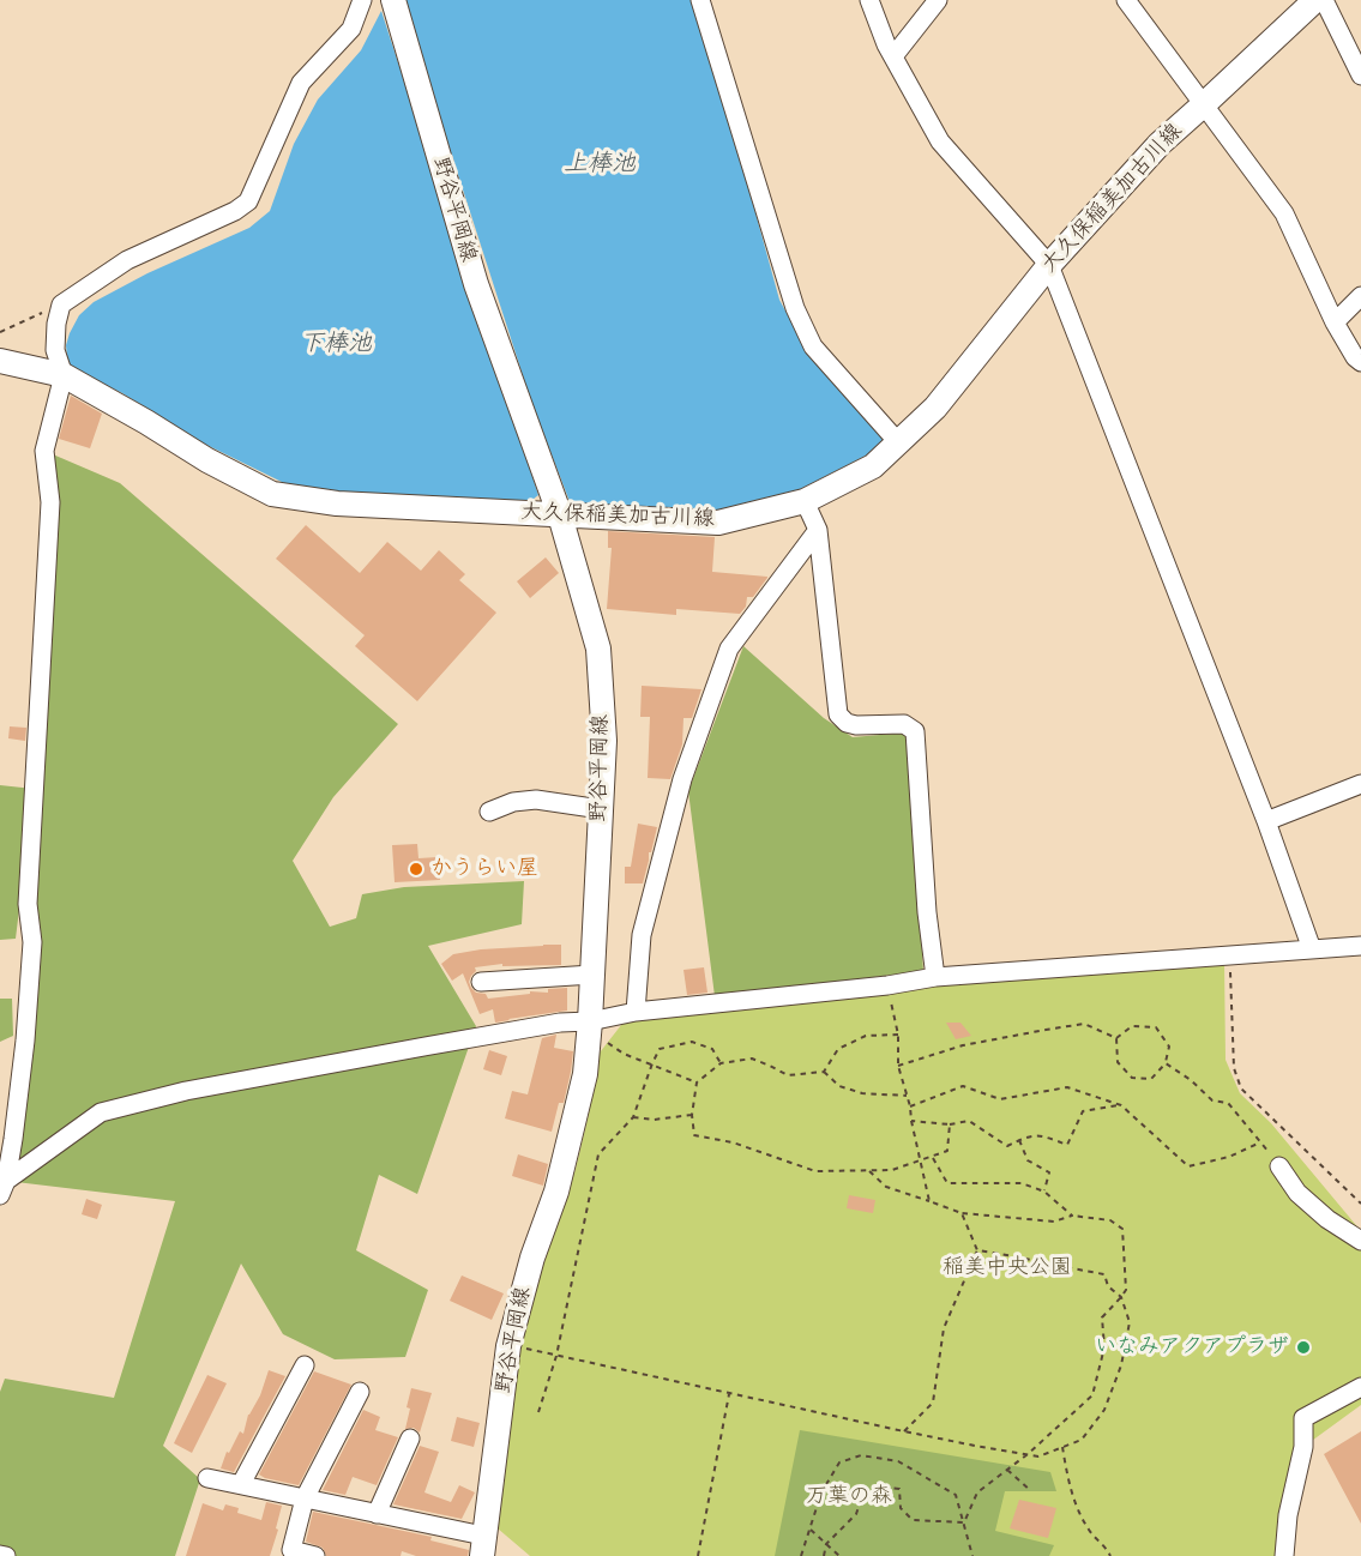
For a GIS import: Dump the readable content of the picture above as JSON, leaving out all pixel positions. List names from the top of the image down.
{
  "streets": {
    "main road": ["大久保稲美加古川線", "野谷平岡線"]
  },
  "crossings": [
    ["大久保稲美加古川線", "野谷平岡線"]
  ],
  "water": ["上棒池", "下棒池"],
  "parks": ["稲美中央公園", "万葉の森"],
  "places": ["かうらい屋", "いなみアクアプラザ"]
}
